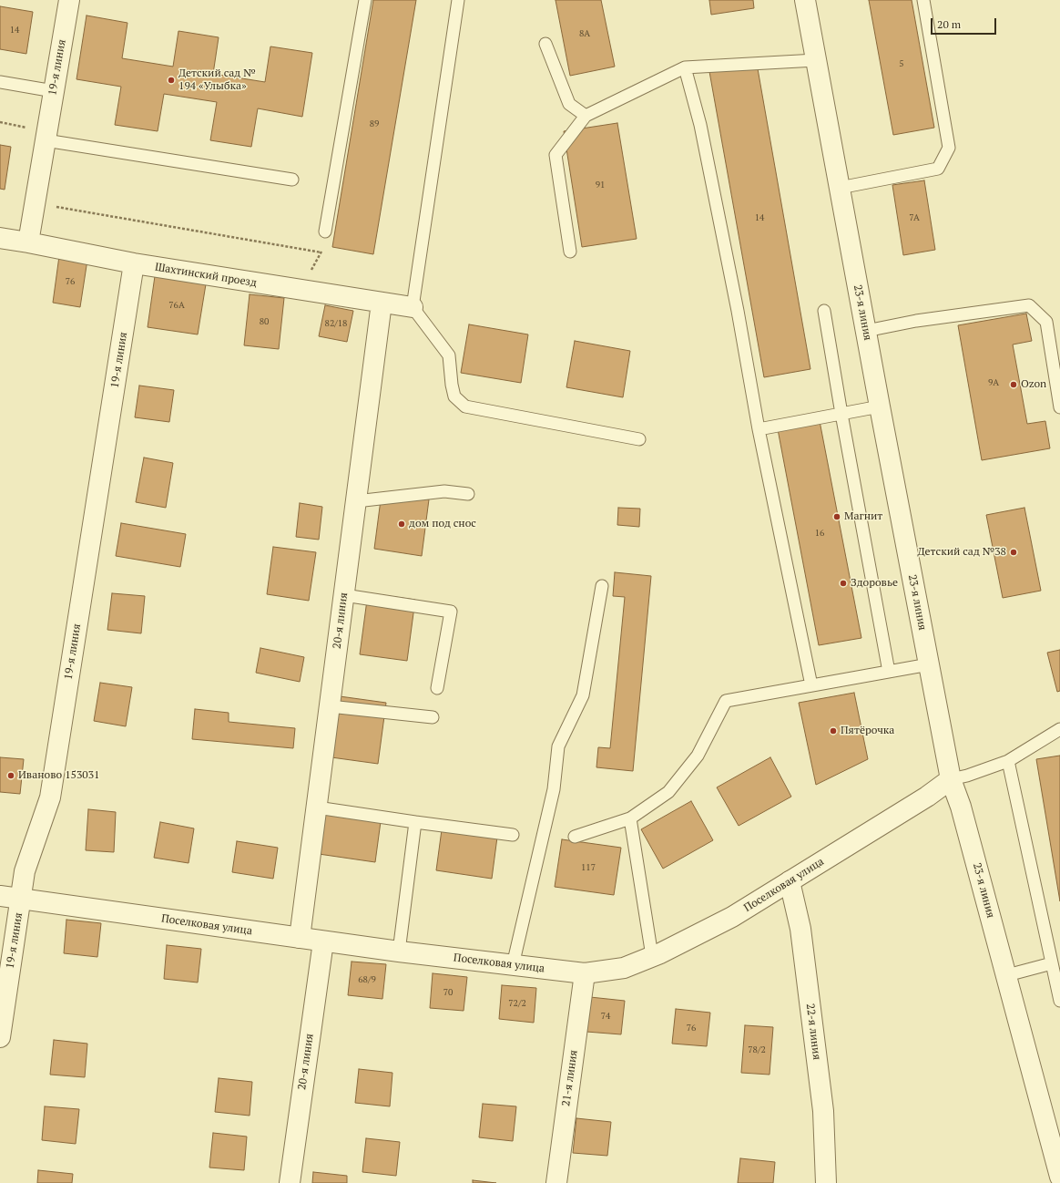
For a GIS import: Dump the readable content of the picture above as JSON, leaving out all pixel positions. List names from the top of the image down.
{
  "streets": {
    "street": [
      "19-я линия",
      "Шахтинский проезд",
      "23-я линия",
      "20-я линия",
      "Поселковая улица",
      "22-я линия",
      "21-я линия"
    ]
  },
  "crossings": [
    ["19-я линия", "Шахтинский проезд"],
    ["19-я линия", "Поселковая улица"],
    ["Шахтинский проезд", "20-я линия"],
    ["23-я линия", "Поселковая улица"],
    ["20-я линия", "Поселковая улица"],
    ["Поселковая улица", "22-я линия"],
    ["Поселковая улица", "21-я линия"]
  ],
  "places": [
    "Детский сад № 194 «Улыбка»",
    "Ozon",
    "Магнит",
    "дом под снос",
    "Детский сад №38",
    "Здоровье",
    "Пятёрочка",
    "Иваново 153031"
  ],
  "house_numbers": [
    "14",
    "8А",
    "5",
    "89",
    "91",
    "14",
    "7А",
    "76",
    "76А",
    "80",
    "82/18",
    "9А",
    "16",
    "117",
    "68/9",
    "70",
    "72/2",
    "74",
    "76",
    "78/2"
  ],
  "scale_bar": "20 m"
}
